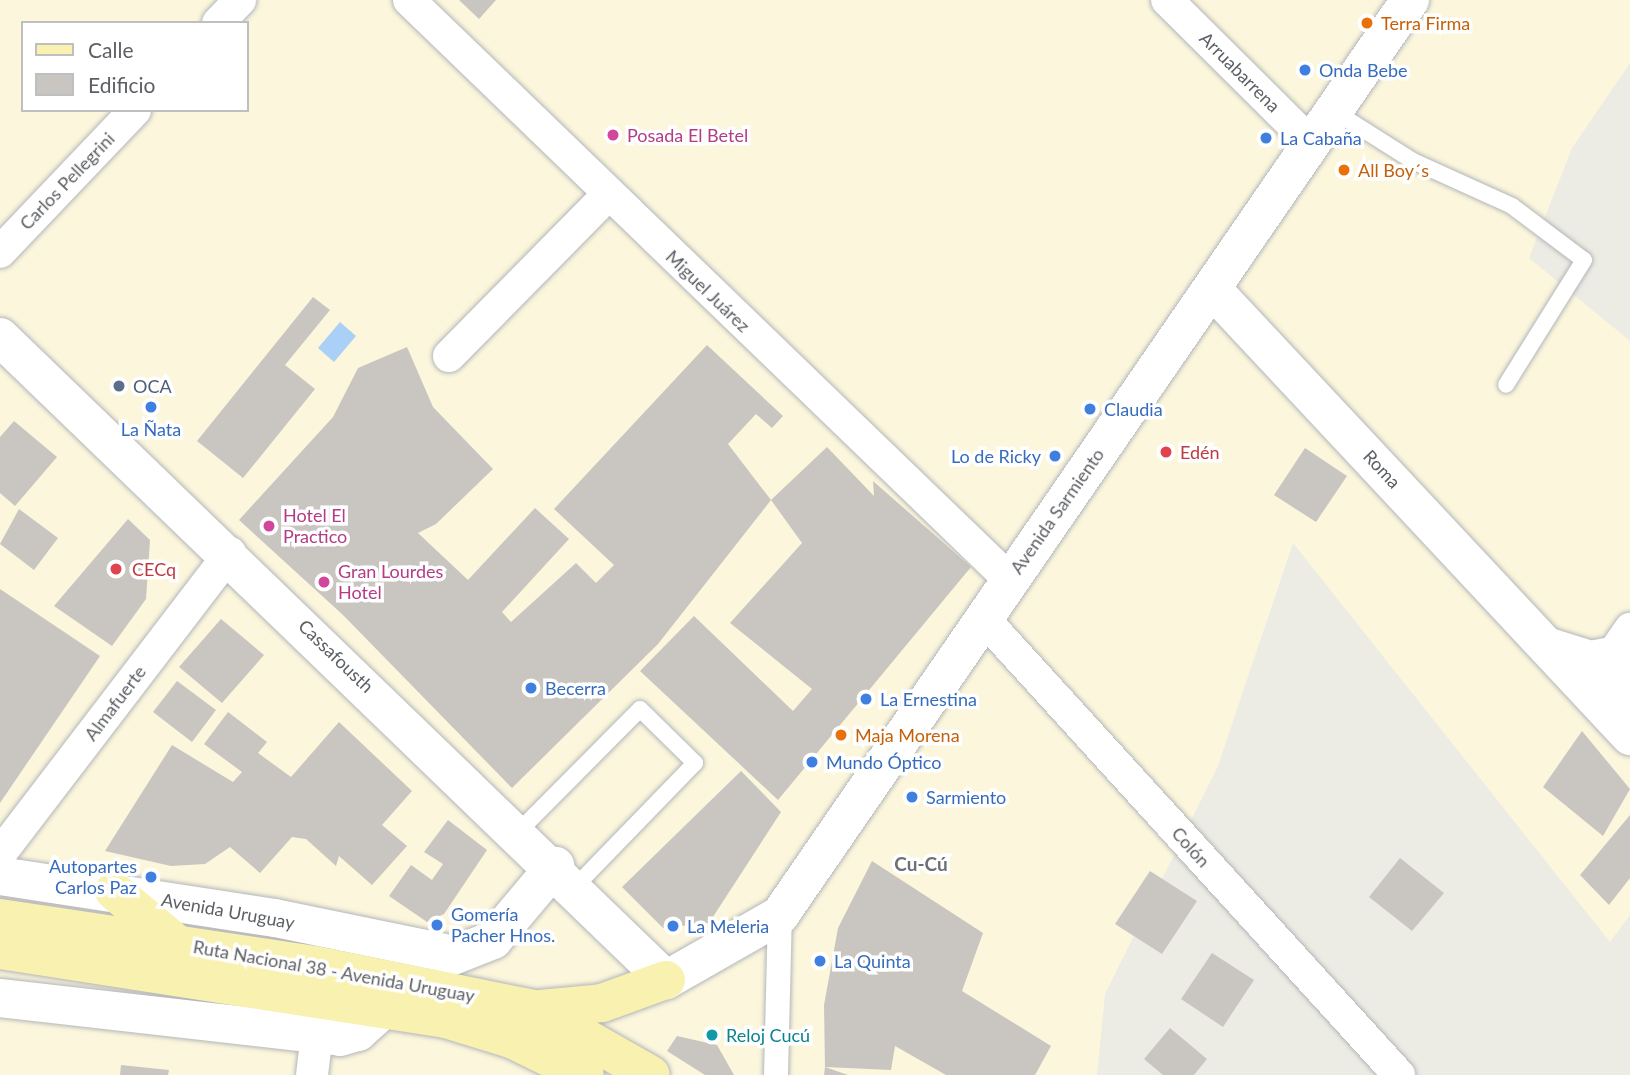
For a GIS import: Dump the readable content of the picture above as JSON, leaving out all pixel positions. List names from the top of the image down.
{
  "streets": {
    "main road": [
      "Roma",
      "Avenida Sarmiento",
      "Cassafousth",
      "Avenida Uruguay",
      "Ruta Nacional 38 - Avenida Uruguay"
    ],
    "street": [
      "Arruabarrena",
      "Carlos Pellegrini",
      "Miguel Juárez",
      "Almafuerte",
      "Colón"
    ]
  },
  "crossings": [
    ["Arruabarrena", "Avenida Sarmiento"],
    ["Miguel Juárez", "Avenida Sarmiento"],
    ["Roma", "Avenida Sarmiento"],
    ["Avenida Sarmiento", "Cassafousth"],
    ["Avenida Sarmiento", "Colón"],
    ["Cassafousth", "Almafuerte"],
    ["Cassafousth", "Avenida Uruguay"]
  ],
  "districts": ["Cu-Cú"],
  "places": [
    "Terra Firma",
    "Onda Bebe",
    "Posada El Betel",
    "La Cabaña",
    "All Boy´s",
    "OCA",
    "La Ñata",
    "Claudia",
    "Edén",
    "Lo de Ricky",
    "Hotel El Practico",
    "CECq",
    "Gran Lourdes Hotel",
    "Becerra",
    "La Ernestina",
    "Maja Morena",
    "Mundo Óptico",
    "Sarmiento",
    "Autopartes Carlos Paz",
    "Gomería Pacher Hnos.",
    "La Meleria",
    "La Quinta",
    "Reloj Cucú"
  ],
  "legend": ["Calle", "Edificio"]
}
